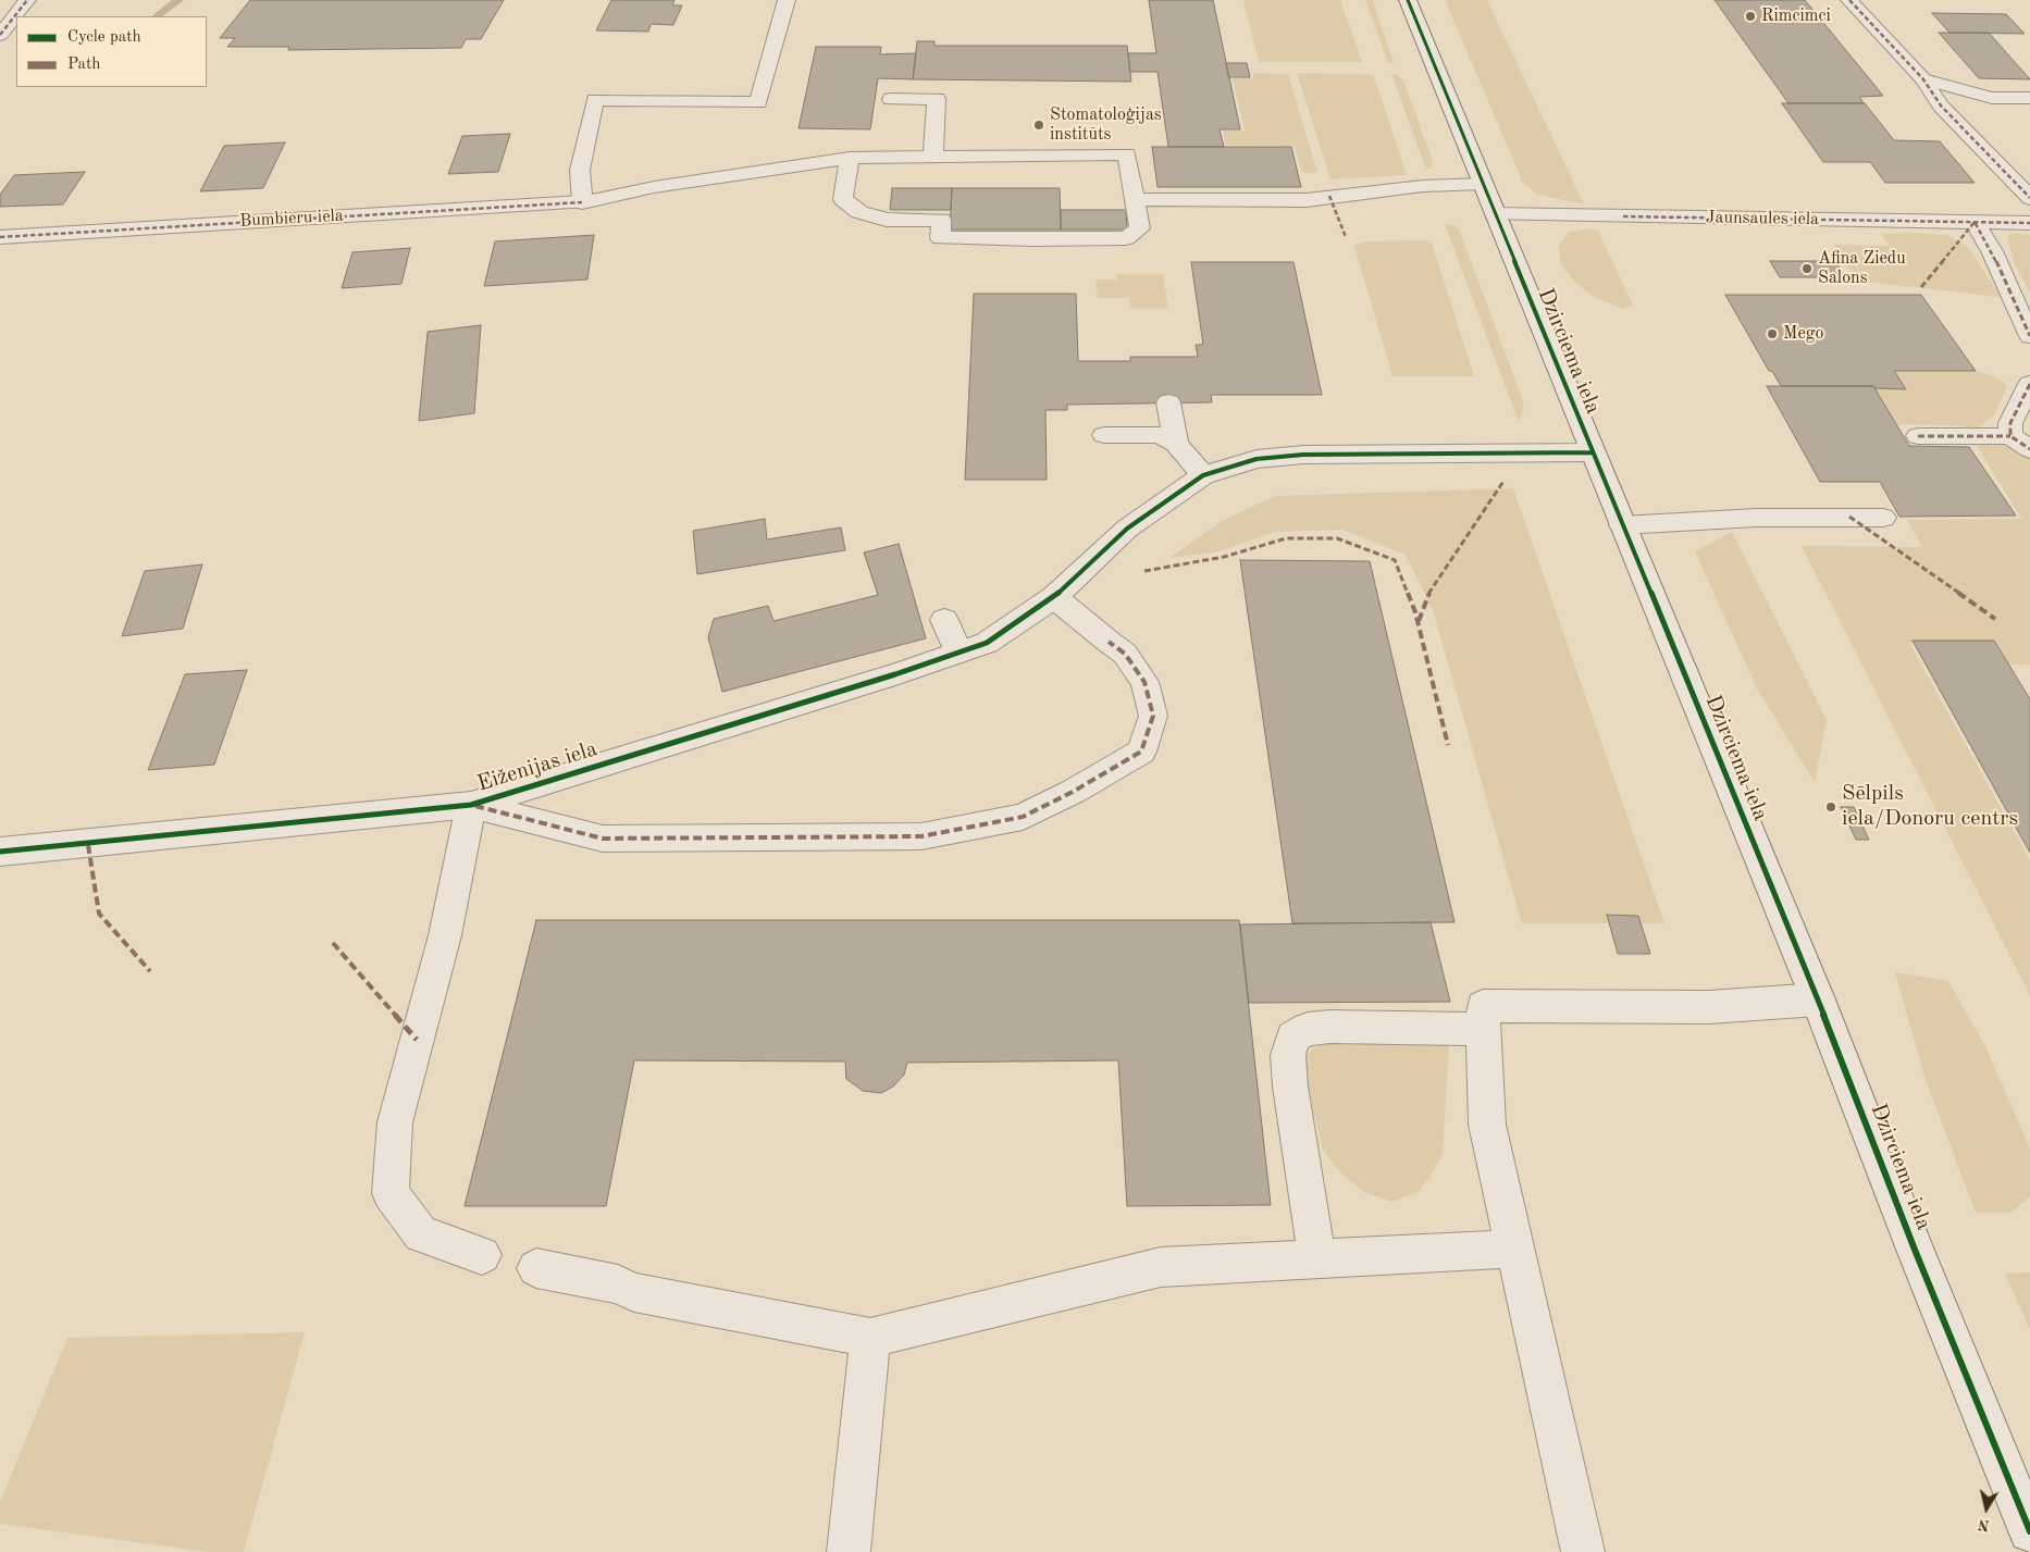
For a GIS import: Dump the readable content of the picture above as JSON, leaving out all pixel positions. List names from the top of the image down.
{
  "streets": {
    "street": [
      "Bumbieru iela",
      "Jaunsaules iela",
      "Dzirciema iela",
      "Eiženijas iela"
    ]
  },
  "crossings": [
    ["Jaunsaules iela", "Dzirciema iela"],
    ["Dzirciema iela", "Eiženijas iela"]
  ],
  "places": [
    "Rimcimci",
    "Stomatoloģijas institūts",
    "Afina Ziedu Salons",
    "Mego",
    "Sēlpils iela/Donoru centrs"
  ],
  "legend": ["Cycle path", "Path"],
  "north": "bottom"
}
